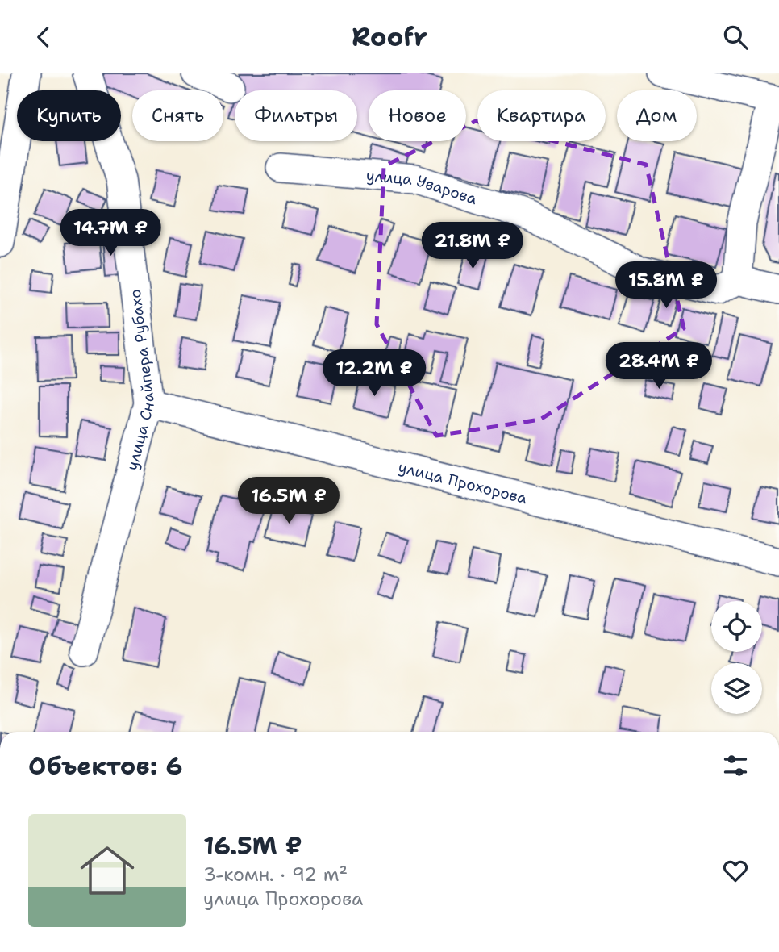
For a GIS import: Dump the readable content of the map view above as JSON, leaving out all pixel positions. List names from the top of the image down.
{
  "streets": {
    "street": ["улица Уварова", "улица Снайпера Рубахо", "улица Прохорова"]
  },
  "crossings": [
    ["улица Снайпера Рубахо", "улица Прохорова"]
  ],
  "page": {
    "header": "Roofr",
    "chip": [
      "Купить",
      "Снять",
      "Фильтры",
      "Новое",
      "Квартира",
      "Дом"
    ],
    "price": [
      "14.7M ₽",
      "21.8M ₽",
      "15.8M ₽",
      "28.4M ₽",
      "12.2M ₽",
      "16.5M ₽"
    ],
    "heading": "Объектов: 6",
    "list": [
      {
        "name": "16.5M ₽",
        "note": "3-комн. · 92 m² · улица Прохорова"
      }
    ]
  }
}
